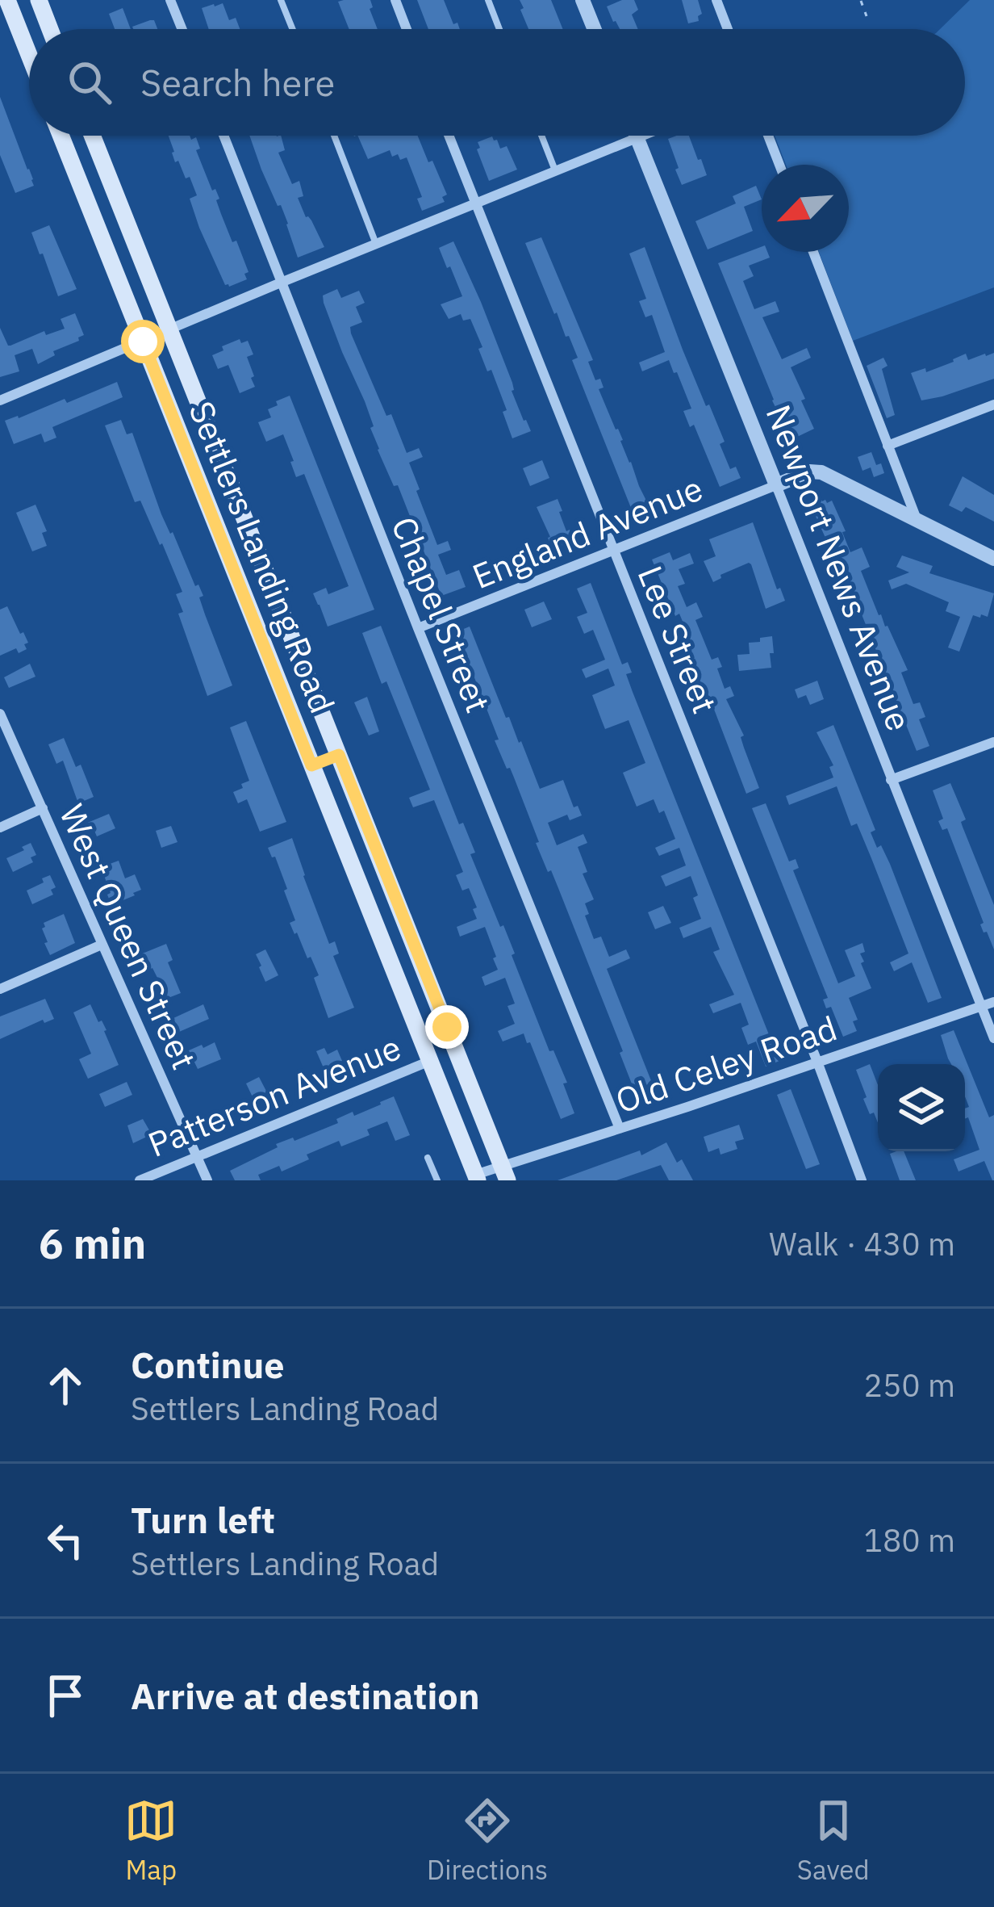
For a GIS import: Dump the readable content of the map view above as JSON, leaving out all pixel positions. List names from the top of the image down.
{
  "streets": {
    "main road": ["Settlers Landing Road"],
    "street": [
      "England Avenue",
      "Newport News Avenue",
      "Chapel Street",
      "Lee Street",
      "West Queen Street",
      "Old Celey Road",
      "Patterson Avenue"
    ]
  },
  "crossings": [
    ["England Avenue", "Newport News Avenue"],
    ["England Avenue", "Chapel Street"],
    ["England Avenue", "Lee Street"],
    ["Settlers Landing Road", "Old Celey Road"],
    ["Settlers Landing Road", "Patterson Avenue"],
    ["Newport News Avenue", "Old Celey Road"],
    ["Chapel Street", "Old Celey Road"],
    ["Lee Street", "Old Celey Road"],
    ["West Queen Street", "Patterson Avenue"]
  ],
  "north": "bottom left",
  "page": {
    "search": "Search here",
    "heading": ["6 min", "Walk · 430 m"],
    "list": [
      ["Continue", "Settlers Landing Road", "250 m"],
      ["Turn left", "Settlers Landing Road", "180 m"],
      "Arrive at destination"
    ],
    "nav": ["Map", "Directions", "Saved"]
  }
}
